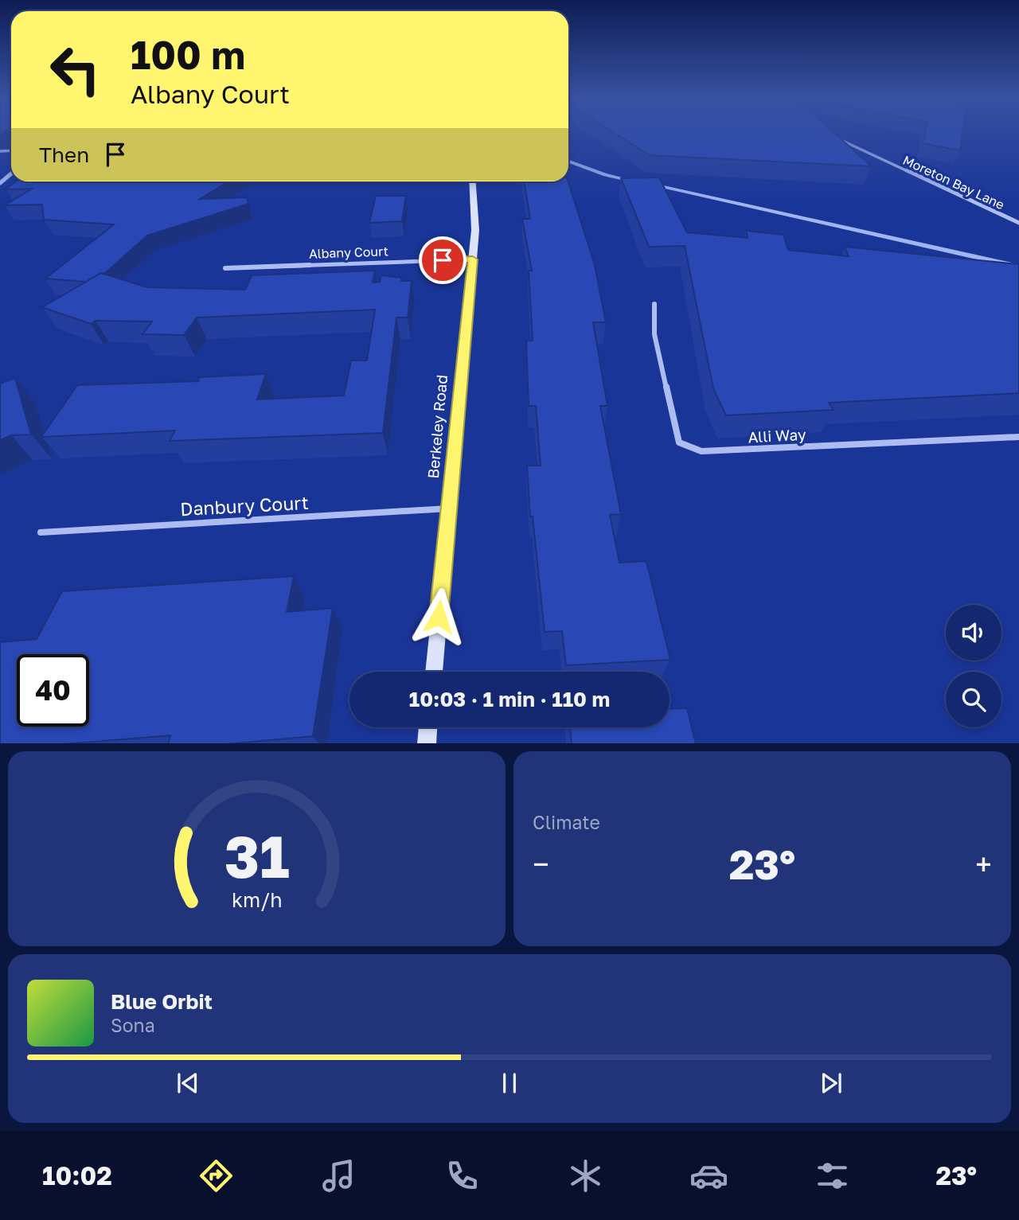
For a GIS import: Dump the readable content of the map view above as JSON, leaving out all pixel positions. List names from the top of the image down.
{
  "streets": {
    "street": [
      "Moreton Bay Lane",
      "Albany Court",
      "Berkeley Road",
      "Alli Way",
      "Danbury Court"
    ]
  },
  "crossings": [
    ["Albany Court", "Berkeley Road"],
    ["Berkeley Road", "Danbury Court"]
  ],
  "page": {
    "turn": ["100 m", "Albany Court"],
    "then": "Then",
    "limit": "40",
    "trip": "10:03 · 1 min · 110 m",
    "tile": "Climate",
    "heat": ["−", "23°", "+"],
    "song": ["Blue Orbit", "Sona"],
    "tabs": ["10:02", "23°"],
    "gauge": ["31", "km/h"]
  }
}
